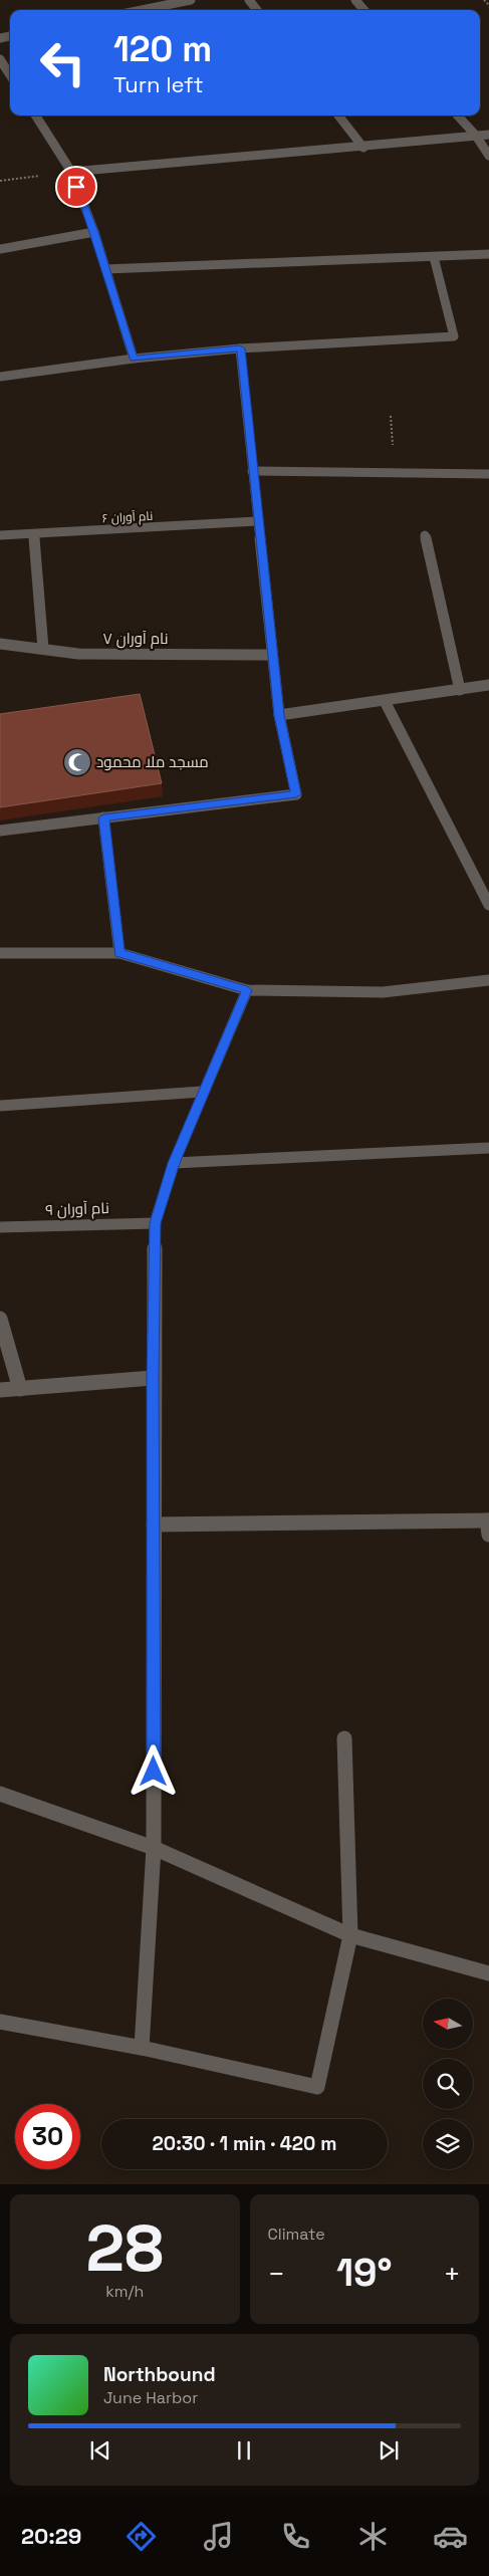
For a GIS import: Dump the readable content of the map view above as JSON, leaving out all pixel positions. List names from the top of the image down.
{
  "streets": {
    "street": ["نام آوران ۶", "نام آوران ۷", "نام آوران ۹"]
  },
  "places": {
    "mosque": ["مسجد ملا محمود"]
  },
  "north": "left",
  "page": {
    "turn": ["120 m", "Turn left"],
    "limit": "30",
    "trip": "20:30 · 1 min · 420 m",
    "tile": [
      ["28", "km/h"],
      "Climate"
    ],
    "heat": ["−", "19°", "+"],
    "song": ["Northbound", "June Harbor"],
    "tabs": "20:29"
  }
}
